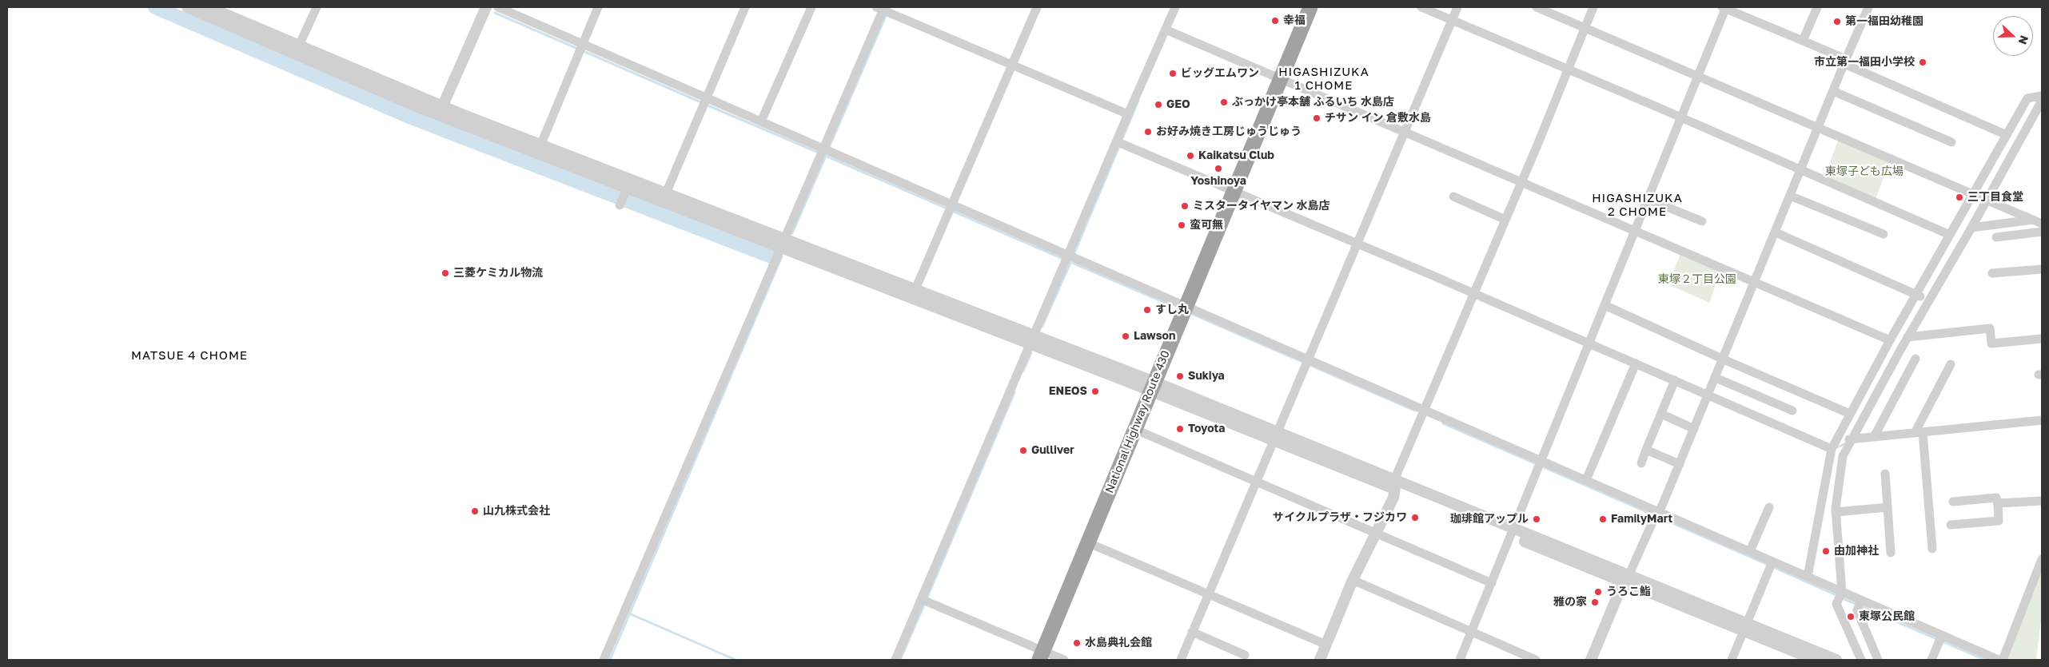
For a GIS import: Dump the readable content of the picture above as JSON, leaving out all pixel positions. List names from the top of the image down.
{
  "streets": {
    "highway": ["National Highway Route 430"]
  },
  "districts": ["HIGASHIZUKA 1 CHOME", "HIGASHIZUKA 2 CHOME", "MATSUE 4 CHOME"],
  "parks": ["東塚子ども広場", "東塚２丁目公園"],
  "places": [
    "幸福",
    "第一福田幼稚園",
    "市立第一福田小学校",
    "ビッグエムワン",
    "ぶっかけ亭本舗 ふるいち 水島店",
    "GEO",
    "チサン イン 倉敷水島",
    "お好み焼き工房じゅうじゅう",
    "Kaikatsu Club",
    "Yoshinoya",
    "三丁目食堂",
    "ミスタータイヤマン 水島店",
    "蛮可無",
    "三菱ケミカル物流",
    "すし丸",
    "Lawson",
    "Sukiya",
    "ENEOS",
    "Toyota",
    "Gulliver",
    "山九株式会社",
    "サイクルプラザ・フジカワ",
    "珈琲館アップル",
    "FamilyMart",
    "由加神社",
    "うろこ鮨",
    "雅の家",
    "東塚公民館",
    "水島典礼会館"
  ],
  "north": "right"
}
